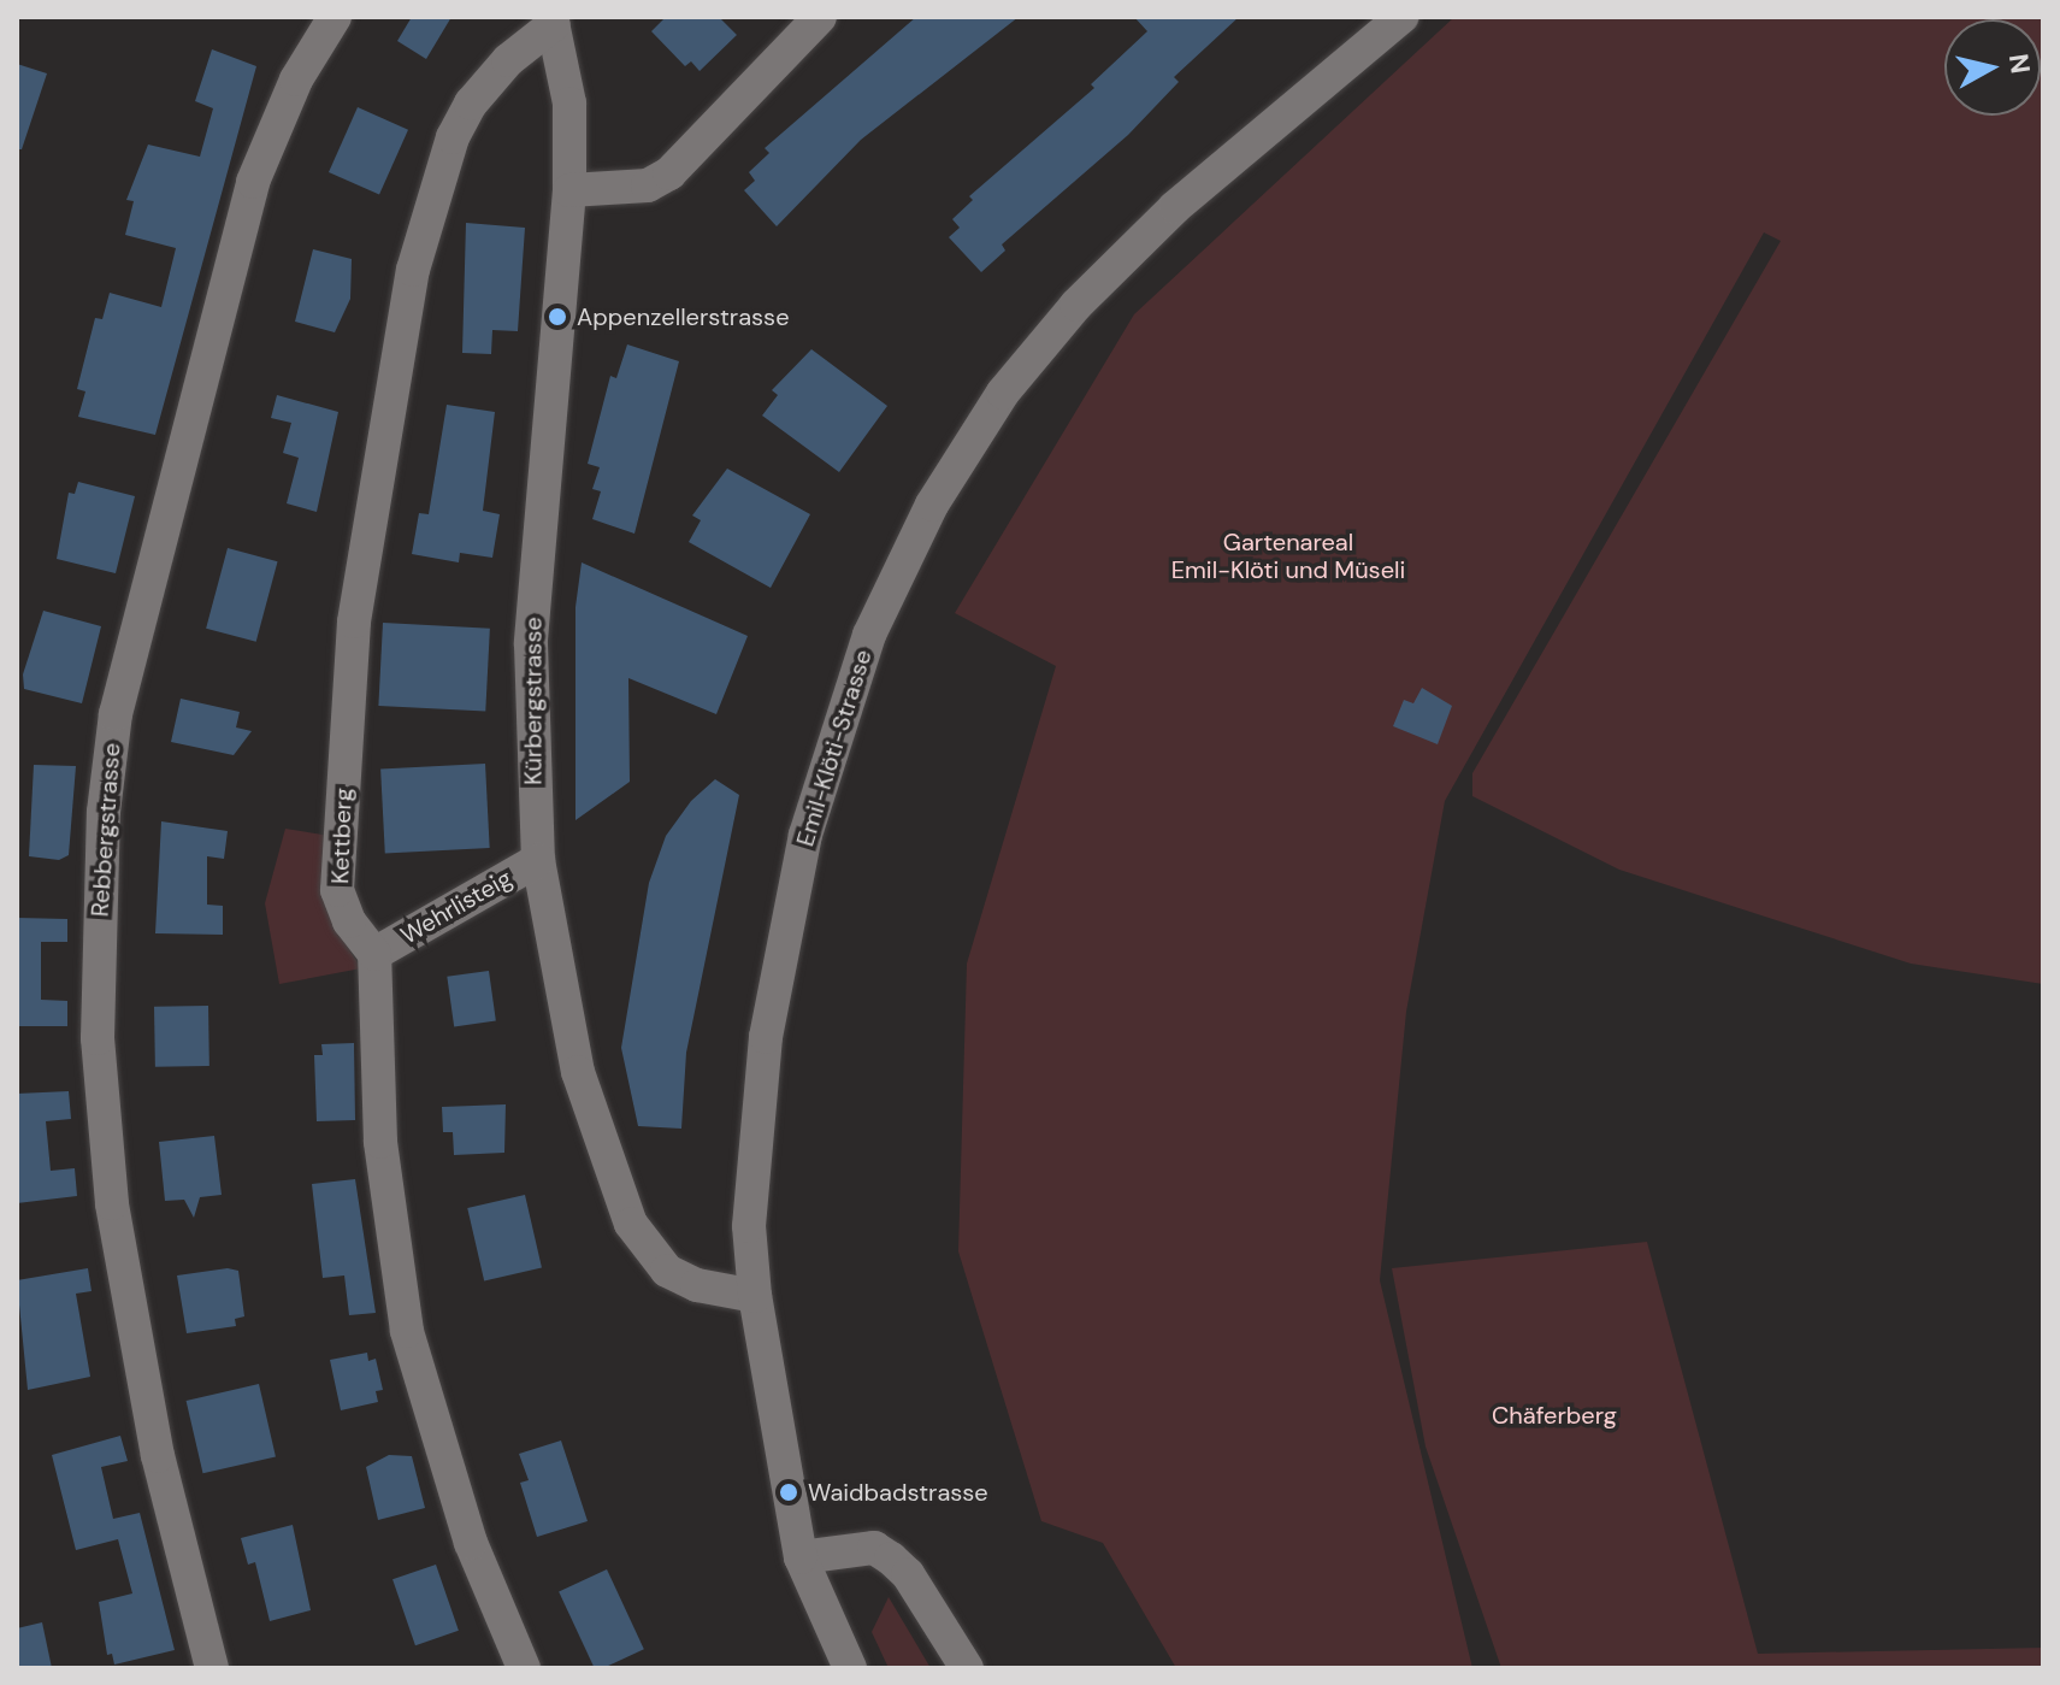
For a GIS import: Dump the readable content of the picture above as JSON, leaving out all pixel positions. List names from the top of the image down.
{
  "streets": {
    "street": [
      "Kürbergstrasse",
      "Emil-Klöti-Strasse",
      "Rebbergstrasse",
      "Kettberg",
      "Wehrlisteig"
    ]
  },
  "crossings": [
    ["Kürbergstrasse", "Emil-Klöti-Strasse"],
    ["Kürbergstrasse", "Kettberg"],
    ["Kürbergstrasse", "Wehrlisteig"],
    ["Kettberg", "Wehrlisteig"]
  ],
  "parks": ["Gartenareal Emil-Klöti und Müseli", "Chäferberg"],
  "places": ["Appenzellerstrasse", "Waidbadstrasse"],
  "north": "right"
}
